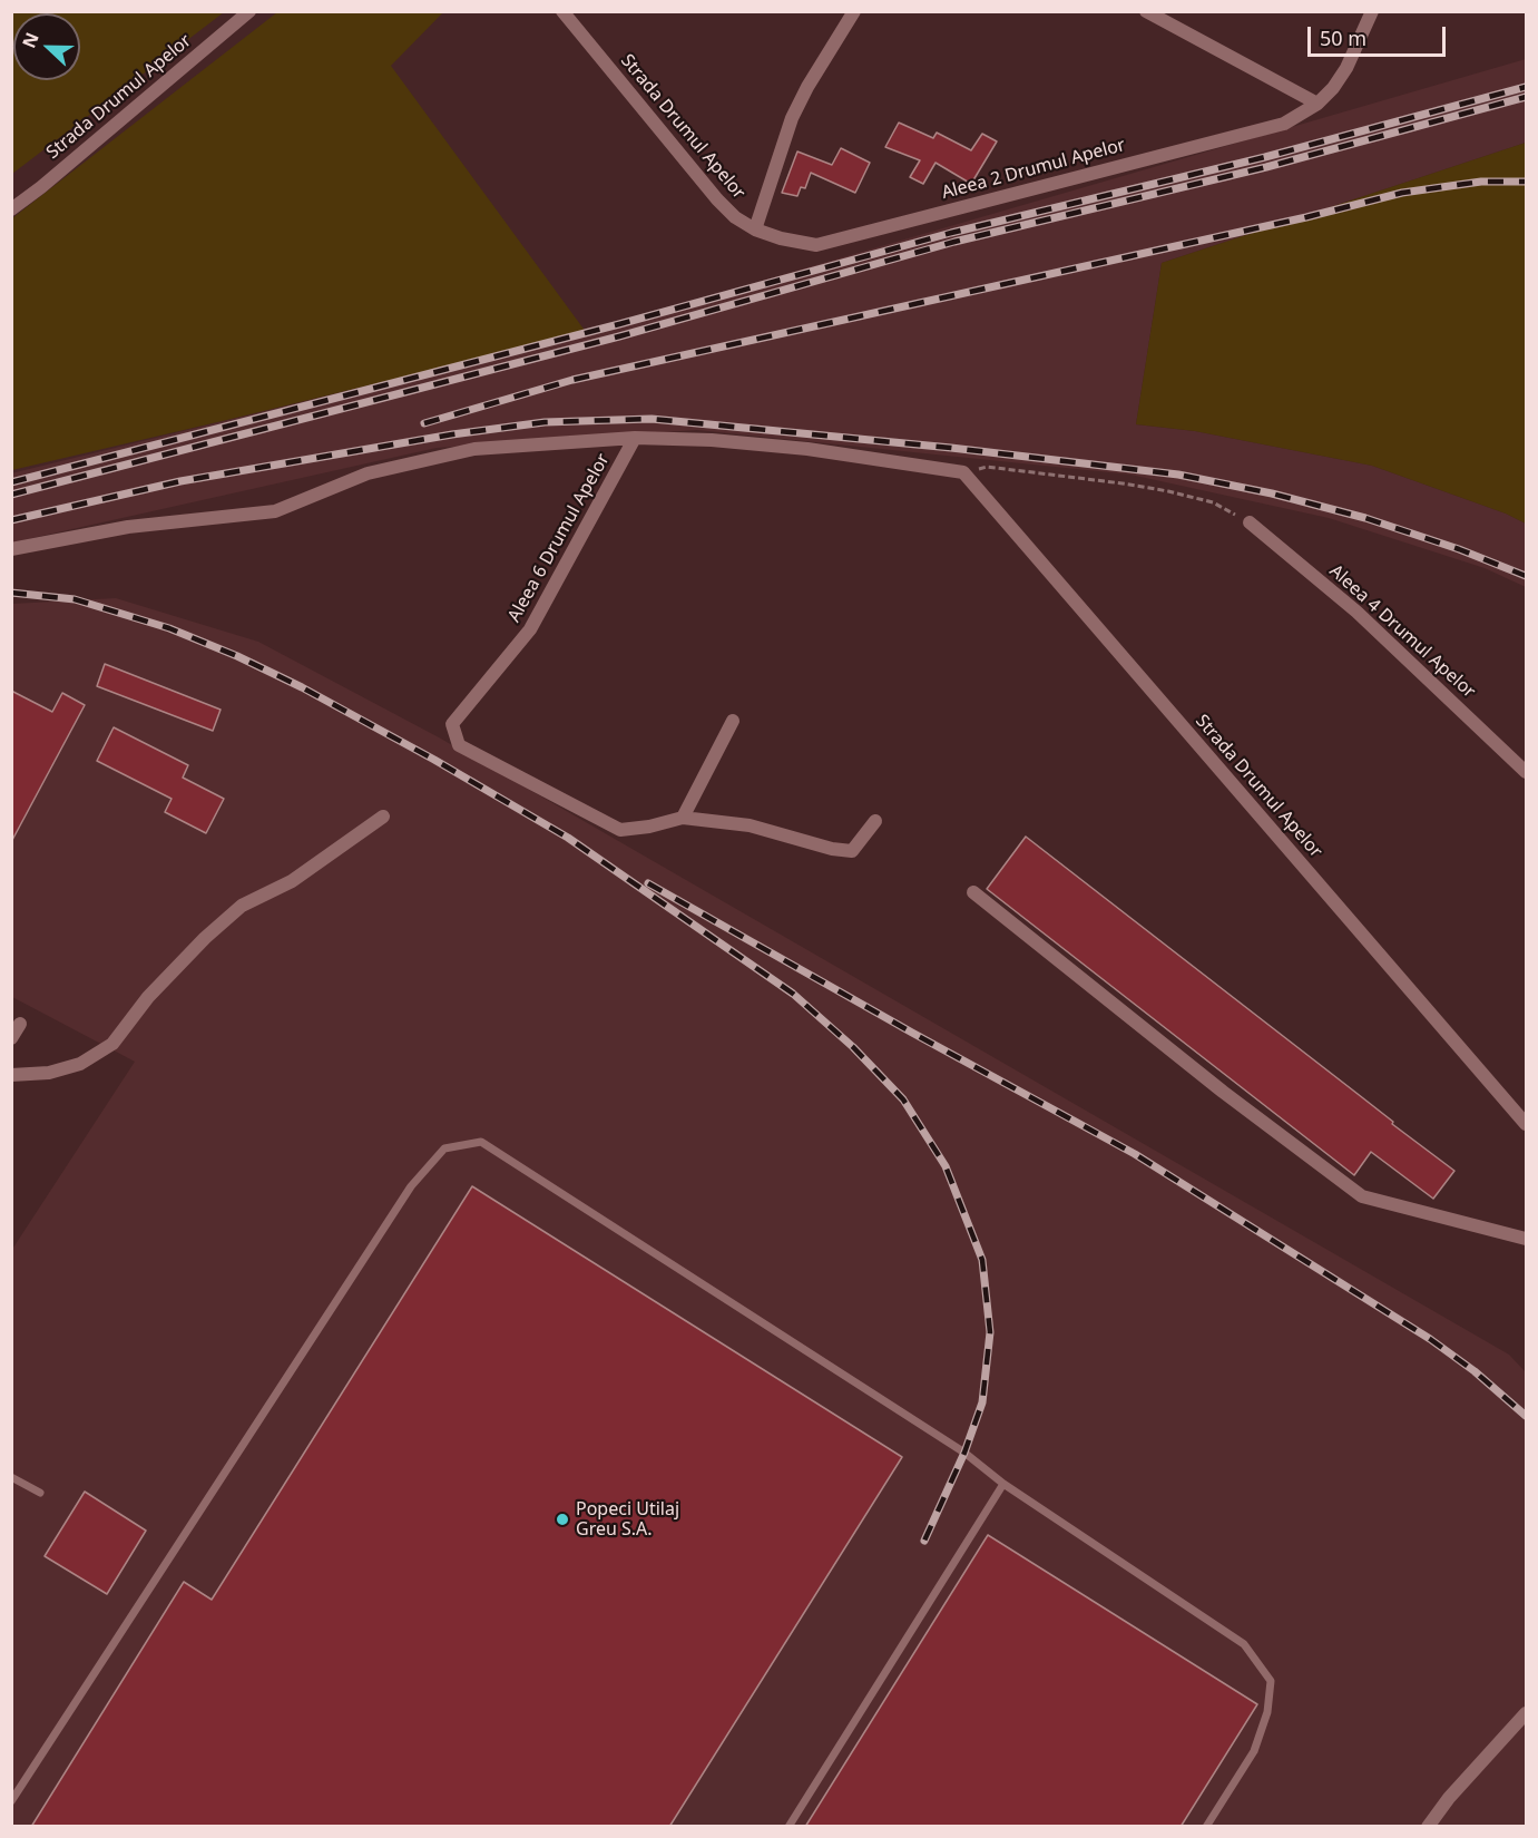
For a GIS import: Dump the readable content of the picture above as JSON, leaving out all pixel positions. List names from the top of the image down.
{
  "streets": {
    "street": [
      "Strada Drumul Apelor",
      "Aleea 2 Drumul Apelor",
      "Aleea 6 Drumul Apelor",
      "Aleea 4 Drumul Apelor"
    ]
  },
  "crossings": [
    ["Strada Drumul Apelor", "Aleea 2 Drumul Apelor"]
  ],
  "places": ["Popeci Utilaj Greu S.A."],
  "scale_bar": "50 m",
  "north": "left"
}
